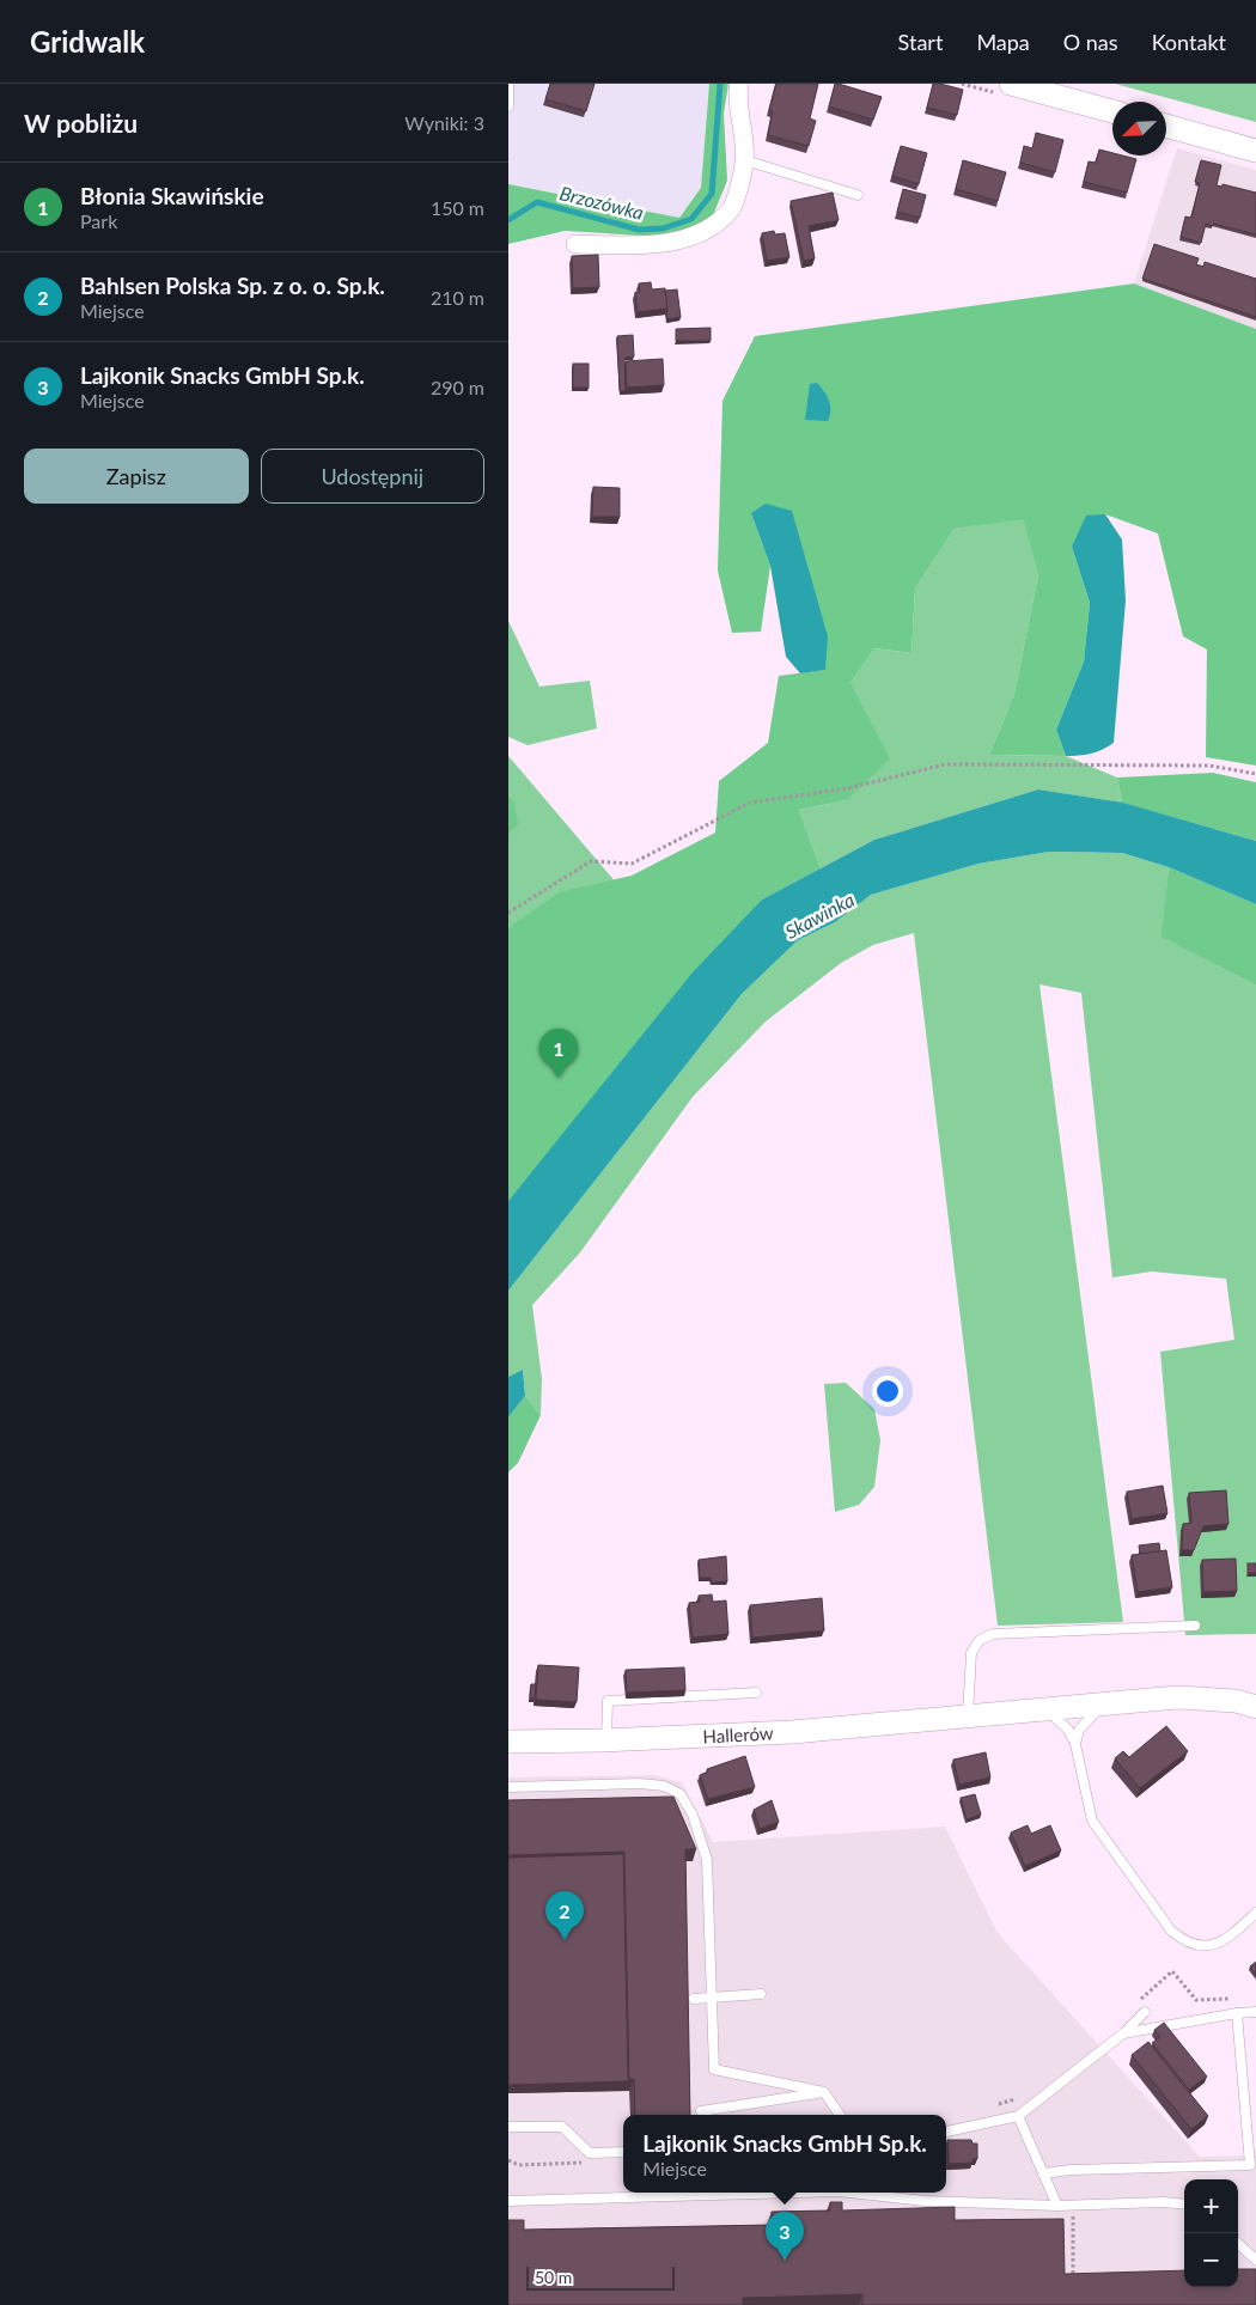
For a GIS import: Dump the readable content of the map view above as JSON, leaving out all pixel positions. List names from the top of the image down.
{
  "streets": {
    "street": ["Hallerów"]
  },
  "water": ["Brzozówka", "Skawinka"],
  "scale_bar": "50 m",
  "north": "bottom left",
  "page": {
    "header": "Gridwalk",
    "nav": [
      "Start",
      "Mapa",
      "O nas",
      "Kontakt"
    ],
    "heading": ["W pobliżu", "Wyniki: 3"],
    "list": [
      {
        "mark": "1",
        "name": "Błonia Skawińskie",
        "note": "Park",
        "value": "150 m"
      },
      {
        "mark": "2",
        "name": "Bahlsen Polska Sp. z o. o. Sp.k.",
        "note": "Miejsce",
        "value": "210 m"
      },
      {
        "mark": "3",
        "name": "Lajkonik Snacks GmbH Sp.k.",
        "note": "Miejsce",
        "value": "290 m"
      }
    ],
    "buttons": ["Zapisz", "Udostępnij"],
    "pins": ["1", "2", "3"],
    "popup": ["Lajkonik Snacks GmbH Sp.k.", "Miejsce"],
    "map_buttons": ["+", "−"],
    "scale": "50 m"
  }
}
